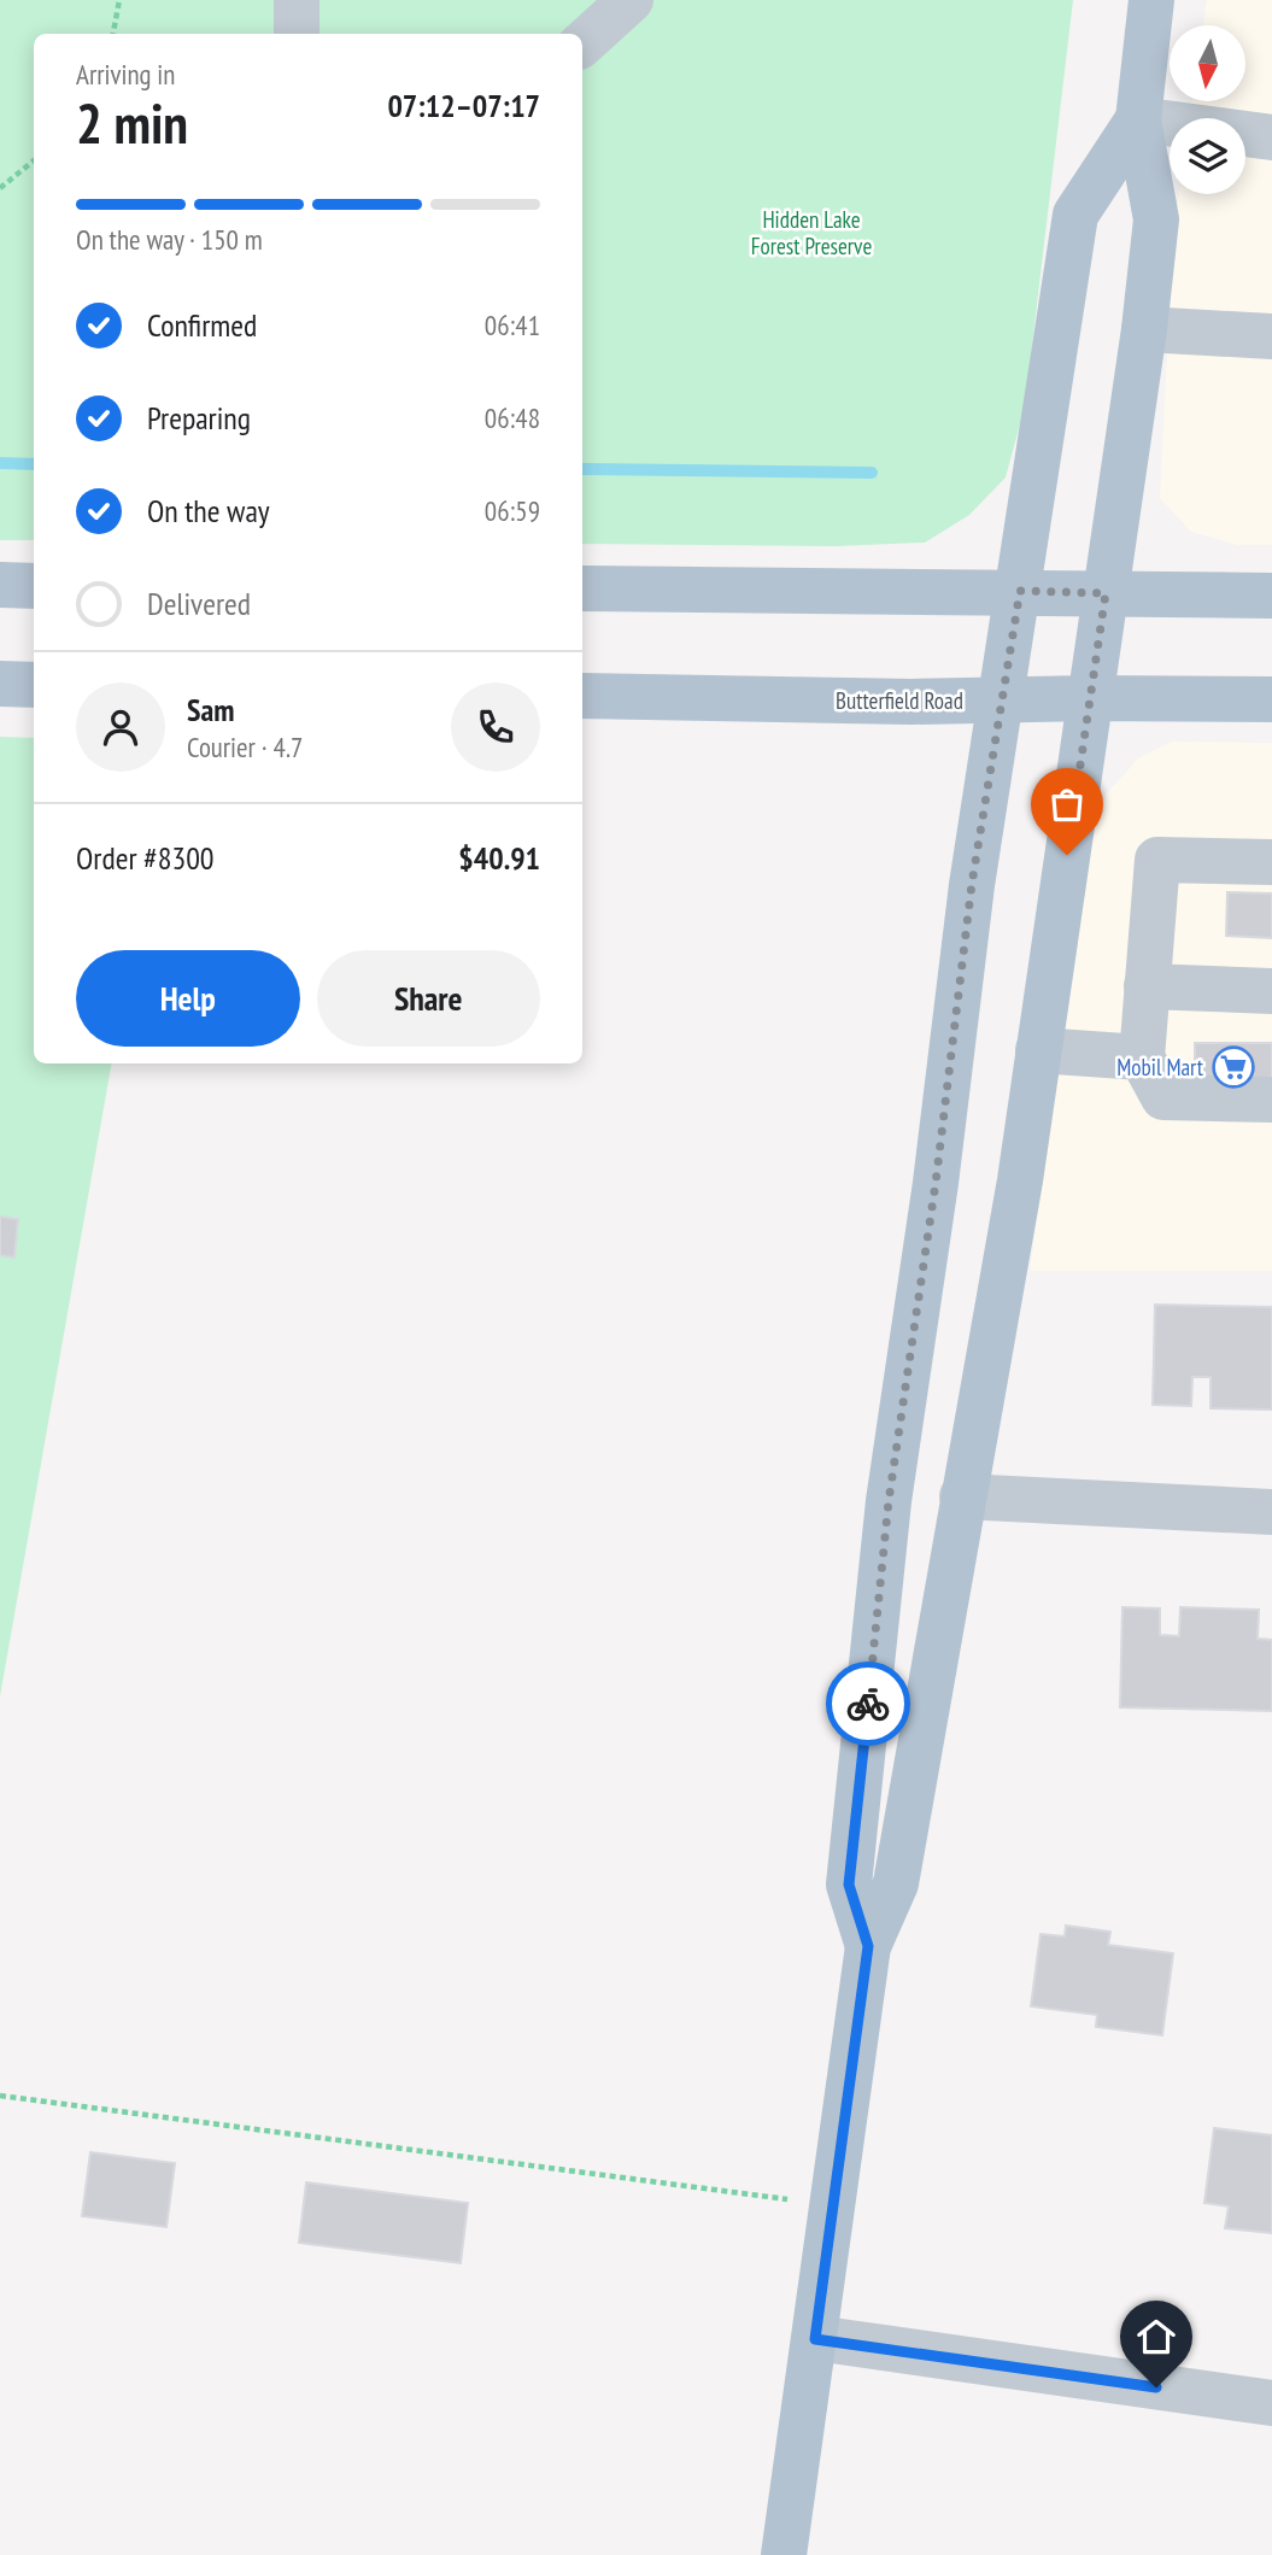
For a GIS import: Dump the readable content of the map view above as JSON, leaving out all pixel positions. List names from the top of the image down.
{
  "streets": {
    "main road": ["Butterfield Road"]
  },
  "parks": ["Hidden Lake Forest Preserve"],
  "places": {
    "supermarket": ["Mobil Mart"]
  },
  "north": "bottom",
  "page": {
    "heading": ["2 min", "Arriving in", "07:12–07:17"],
    "panel": [
      "Sam",
      "Courier · 4.7",
      "Order #8300",
      "$40.91"
    ],
    "bar": "On the way · 150 m",
    "list": [
      ["Confirmed", "06:41"],
      ["Preparing", "06:48"],
      ["On the way", "06:59"],
      "Delivered"
    ],
    "buttons": ["Help", "Share"]
  }
}
